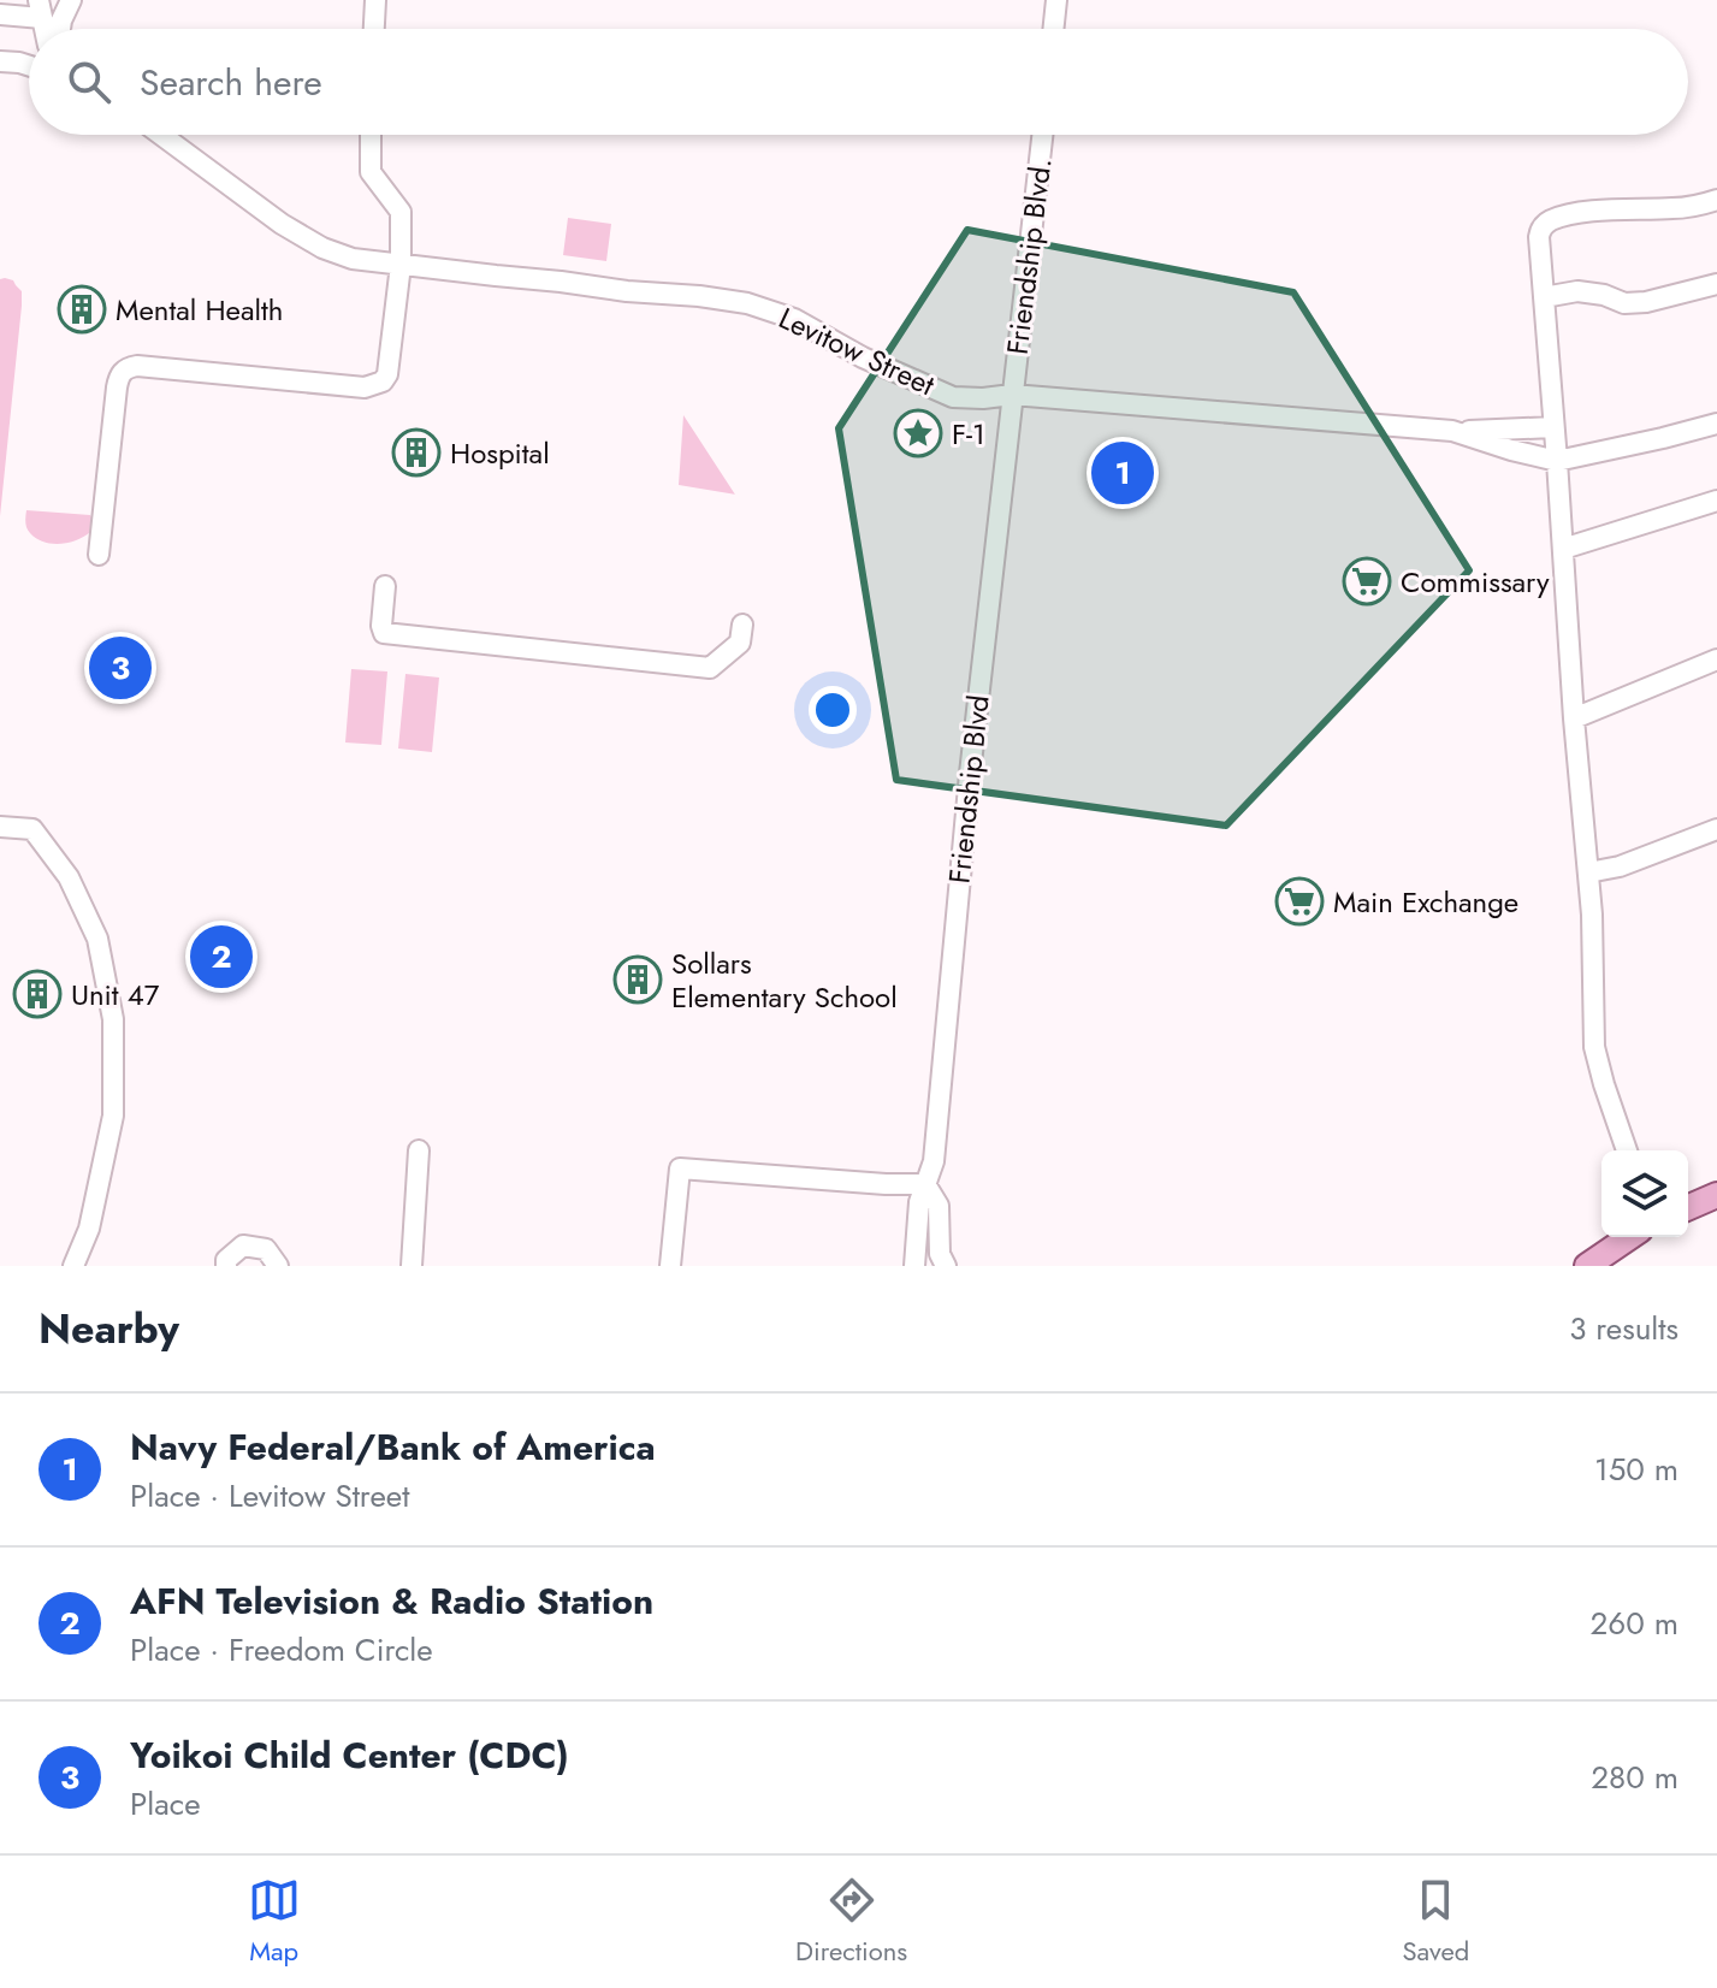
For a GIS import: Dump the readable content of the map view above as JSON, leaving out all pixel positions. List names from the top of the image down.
{
  "streets": {
    "street": ["Friendship Blvd.", "Levitow Street", "Friendship Blvd"]
  },
  "crossings": [
    ["Friendship Blvd.", "Levitow Street"],
    ["Friendship Blvd.", "Friendship Blvd"],
    ["Levitow Street", "Friendship Blvd"]
  ],
  "places": {
    "building": [
      "Mental Health",
      "Hospital",
      "Sollars Elementary School",
      "Unit 47"
    ],
    "place": ["F-1"],
    "supermarket": ["Commissary", "Main Exchange"]
  },
  "page": {
    "search": "Search here",
    "pins": ["1", "3", "2"],
    "heading": ["Nearby", "3 results"],
    "list": [
      {
        "mark": "1",
        "name": "Navy Federal/Bank of America",
        "note": "Place · Levitow Street",
        "value": "150 m"
      },
      {
        "mark": "2",
        "name": "AFN Television & Radio Station",
        "note": "Place · Freedom Circle",
        "value": "260 m"
      },
      {
        "mark": "3",
        "name": "Yoikoi Child Center (CDC)",
        "note": "Place",
        "value": "280 m"
      }
    ],
    "nav": ["Map", "Directions", "Saved"]
  }
}
